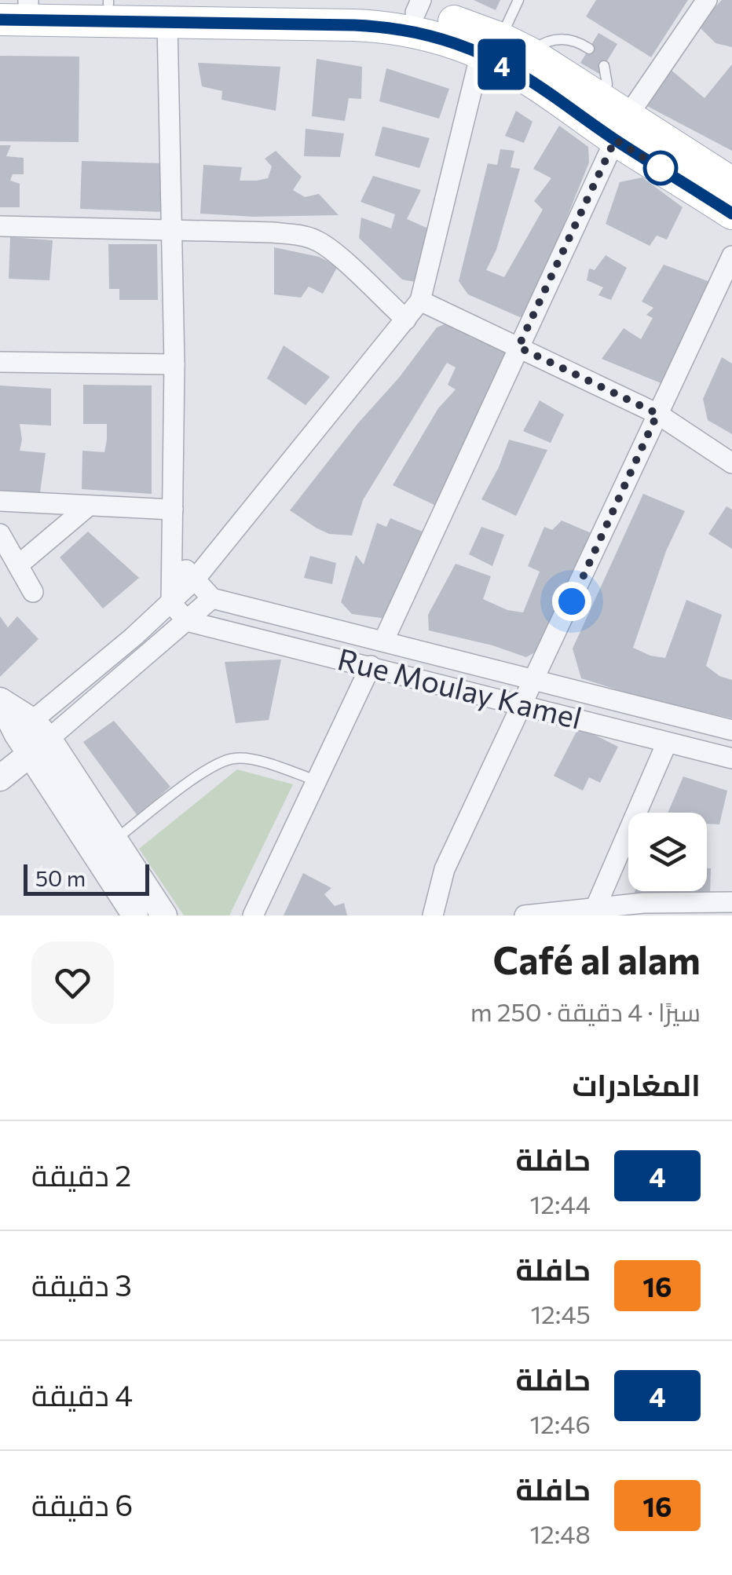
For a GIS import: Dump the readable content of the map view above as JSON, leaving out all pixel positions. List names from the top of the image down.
{
  "streets": {
    "street": ["Rue Moulay Kamel"]
  },
  "lines": ["bus line 4"],
  "scale_bar": "50 m",
  "page": {
    "on_map": "4",
    "scale": "50 m",
    "heading": [
      ["Café al alam", "سيرًا · 4 دقيقة · 250 m"],
      "المغادرات"
    ],
    "list": [
      {
        "mark": "4",
        "name": "حافلة",
        "note": "12:44",
        "value": "2 دقيقة"
      },
      {
        "mark": "16",
        "name": "حافلة",
        "note": "12:45",
        "value": "3 دقيقة"
      },
      {
        "mark": "4",
        "name": "حافلة",
        "note": "12:46",
        "value": "4 دقيقة"
      },
      {
        "mark": "16",
        "name": "حافلة",
        "note": "12:48",
        "value": "6 دقيقة"
      }
    ]
  }
}
